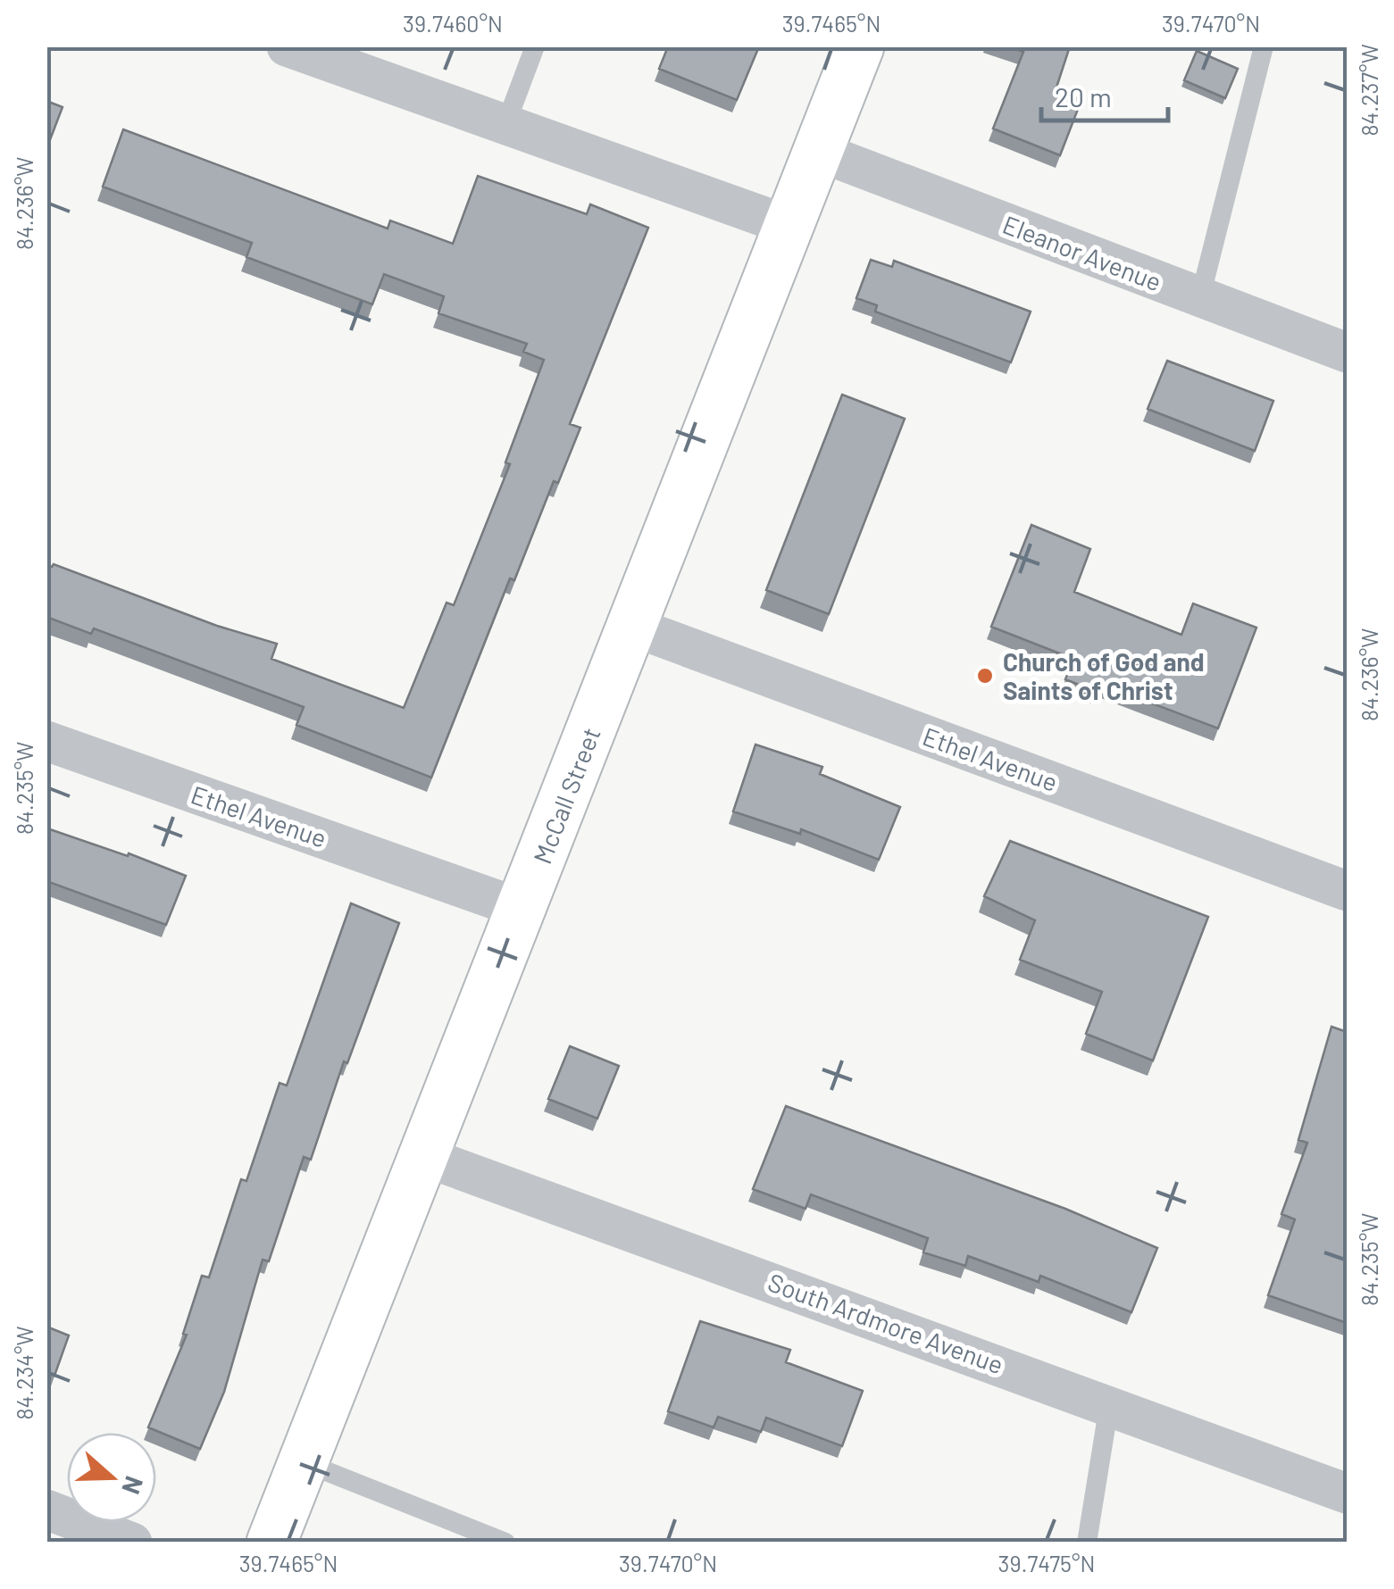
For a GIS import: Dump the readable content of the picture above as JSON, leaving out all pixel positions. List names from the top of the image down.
{
  "streets": {
    "street": [
      "Eleanor Avenue",
      "Ethel Avenue",
      "McCall Street",
      "South Ardmore Avenue"
    ]
  },
  "crossings": [
    ["Eleanor Avenue", "McCall Street"],
    ["Ethel Avenue", "McCall Street"],
    ["McCall Street", "South Ardmore Avenue"]
  ],
  "places": ["Church of God and Saints of Christ"],
  "scale_bar": "20 m",
  "north": "right",
  "coordinates": [
    "39.7460°N",
    "39.7465°N",
    "39.7470°N",
    "84.237°W",
    "84.236°W",
    "84.235°W",
    "84.234°W",
    "39.7475°N"
  ]
}
